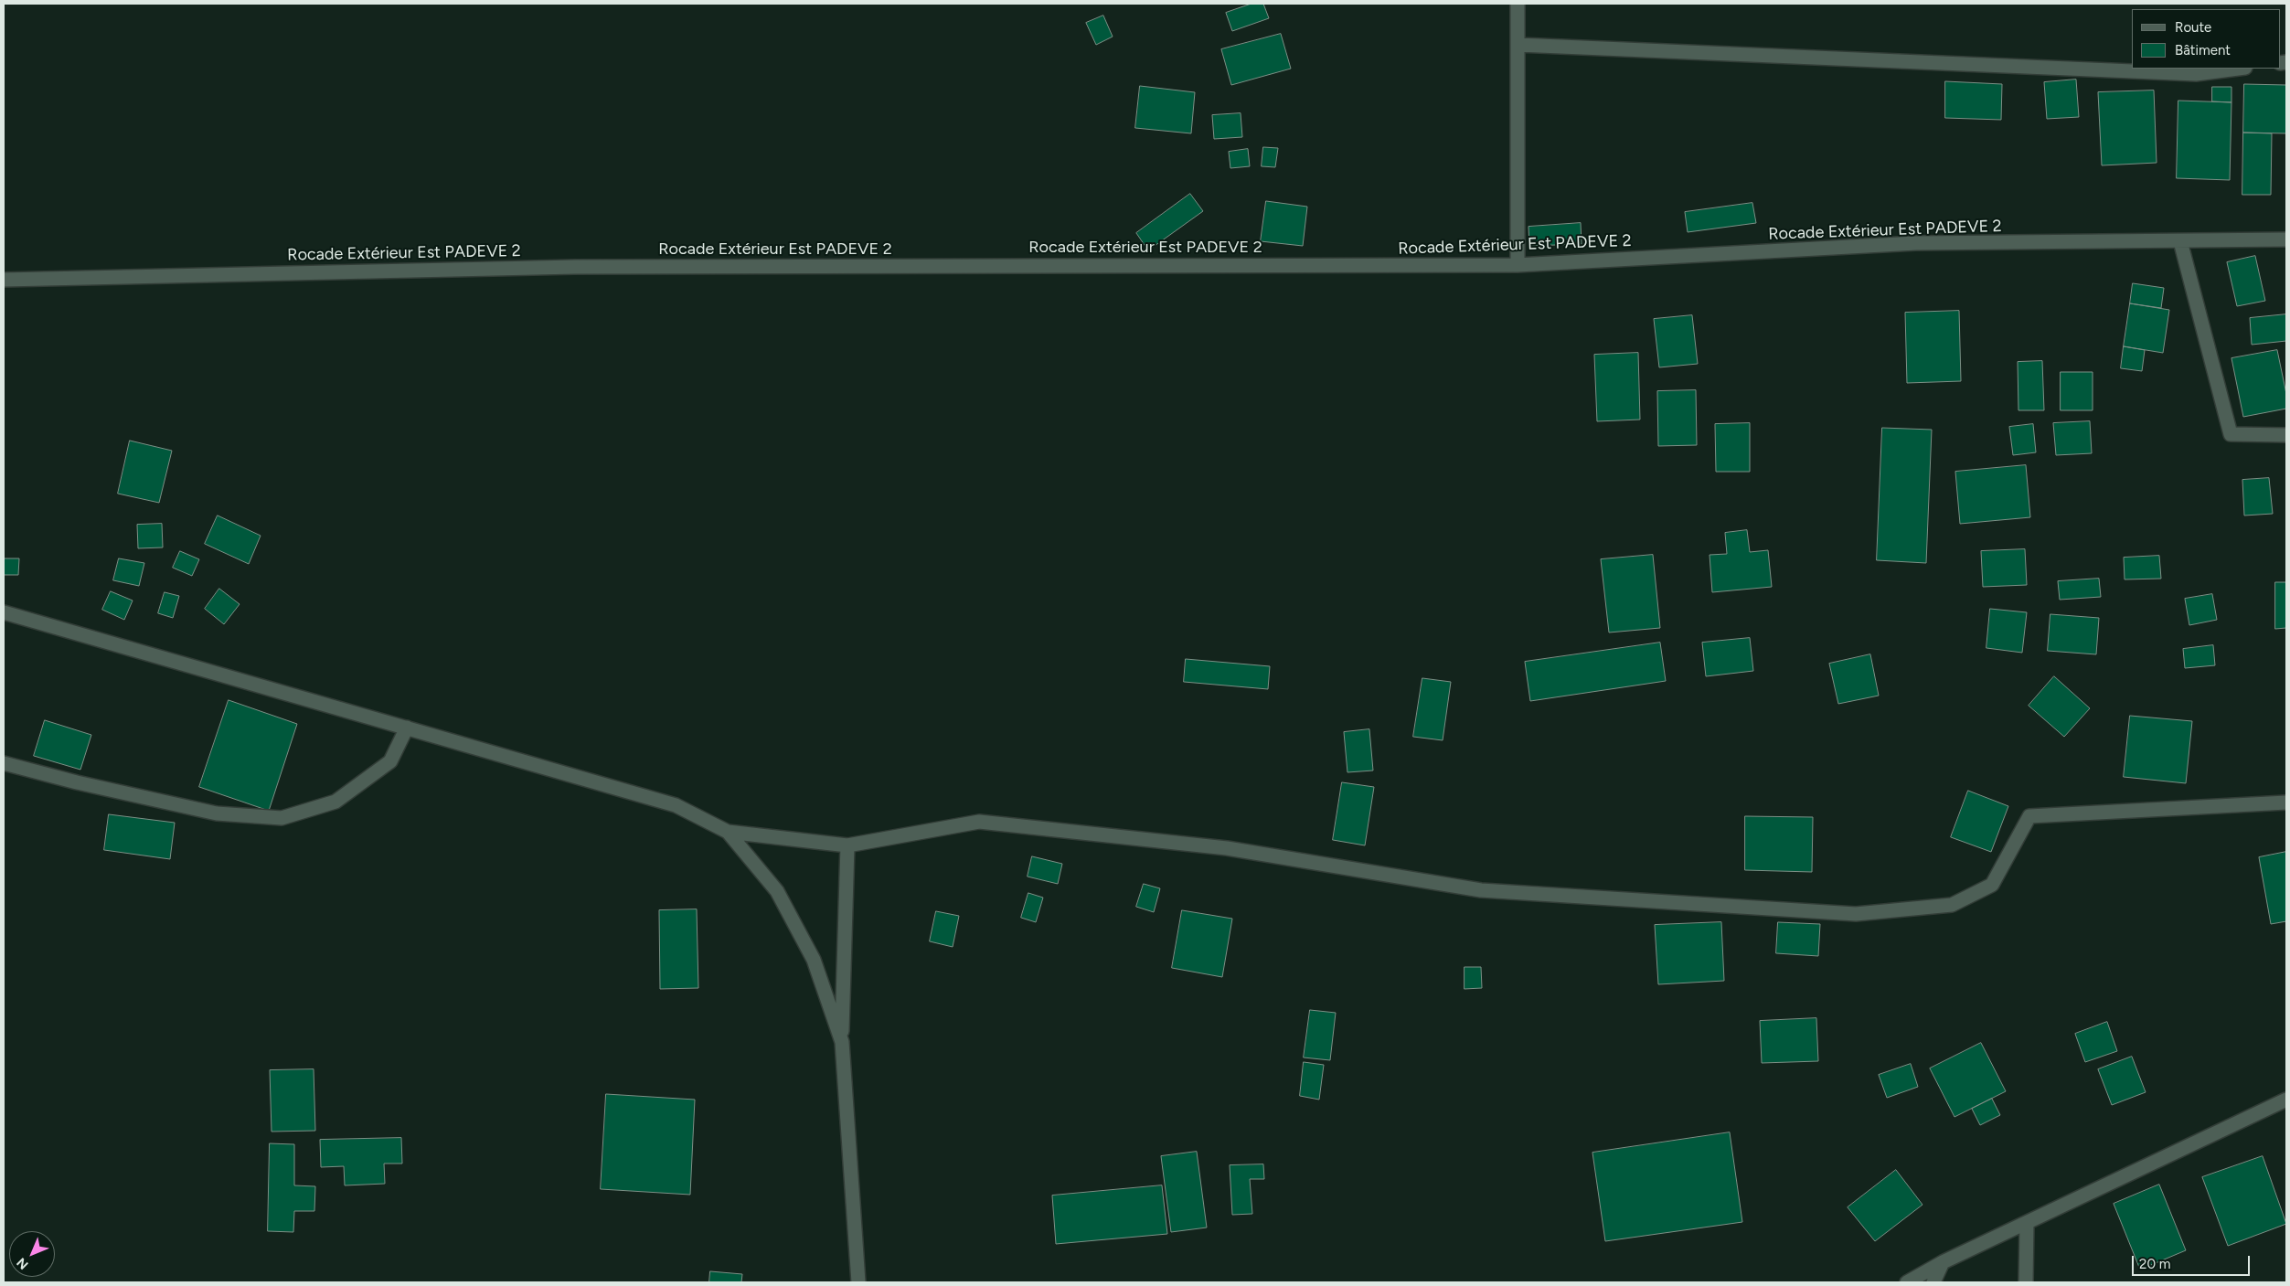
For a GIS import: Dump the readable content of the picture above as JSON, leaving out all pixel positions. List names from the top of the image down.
{
  "streets": {
    "street": ["Rocade Extérieur Est PADEVE 2"]
  },
  "legend": ["Route", "Bâtiment"],
  "scale_bar": "20 m",
  "north": "bottom left"
}
